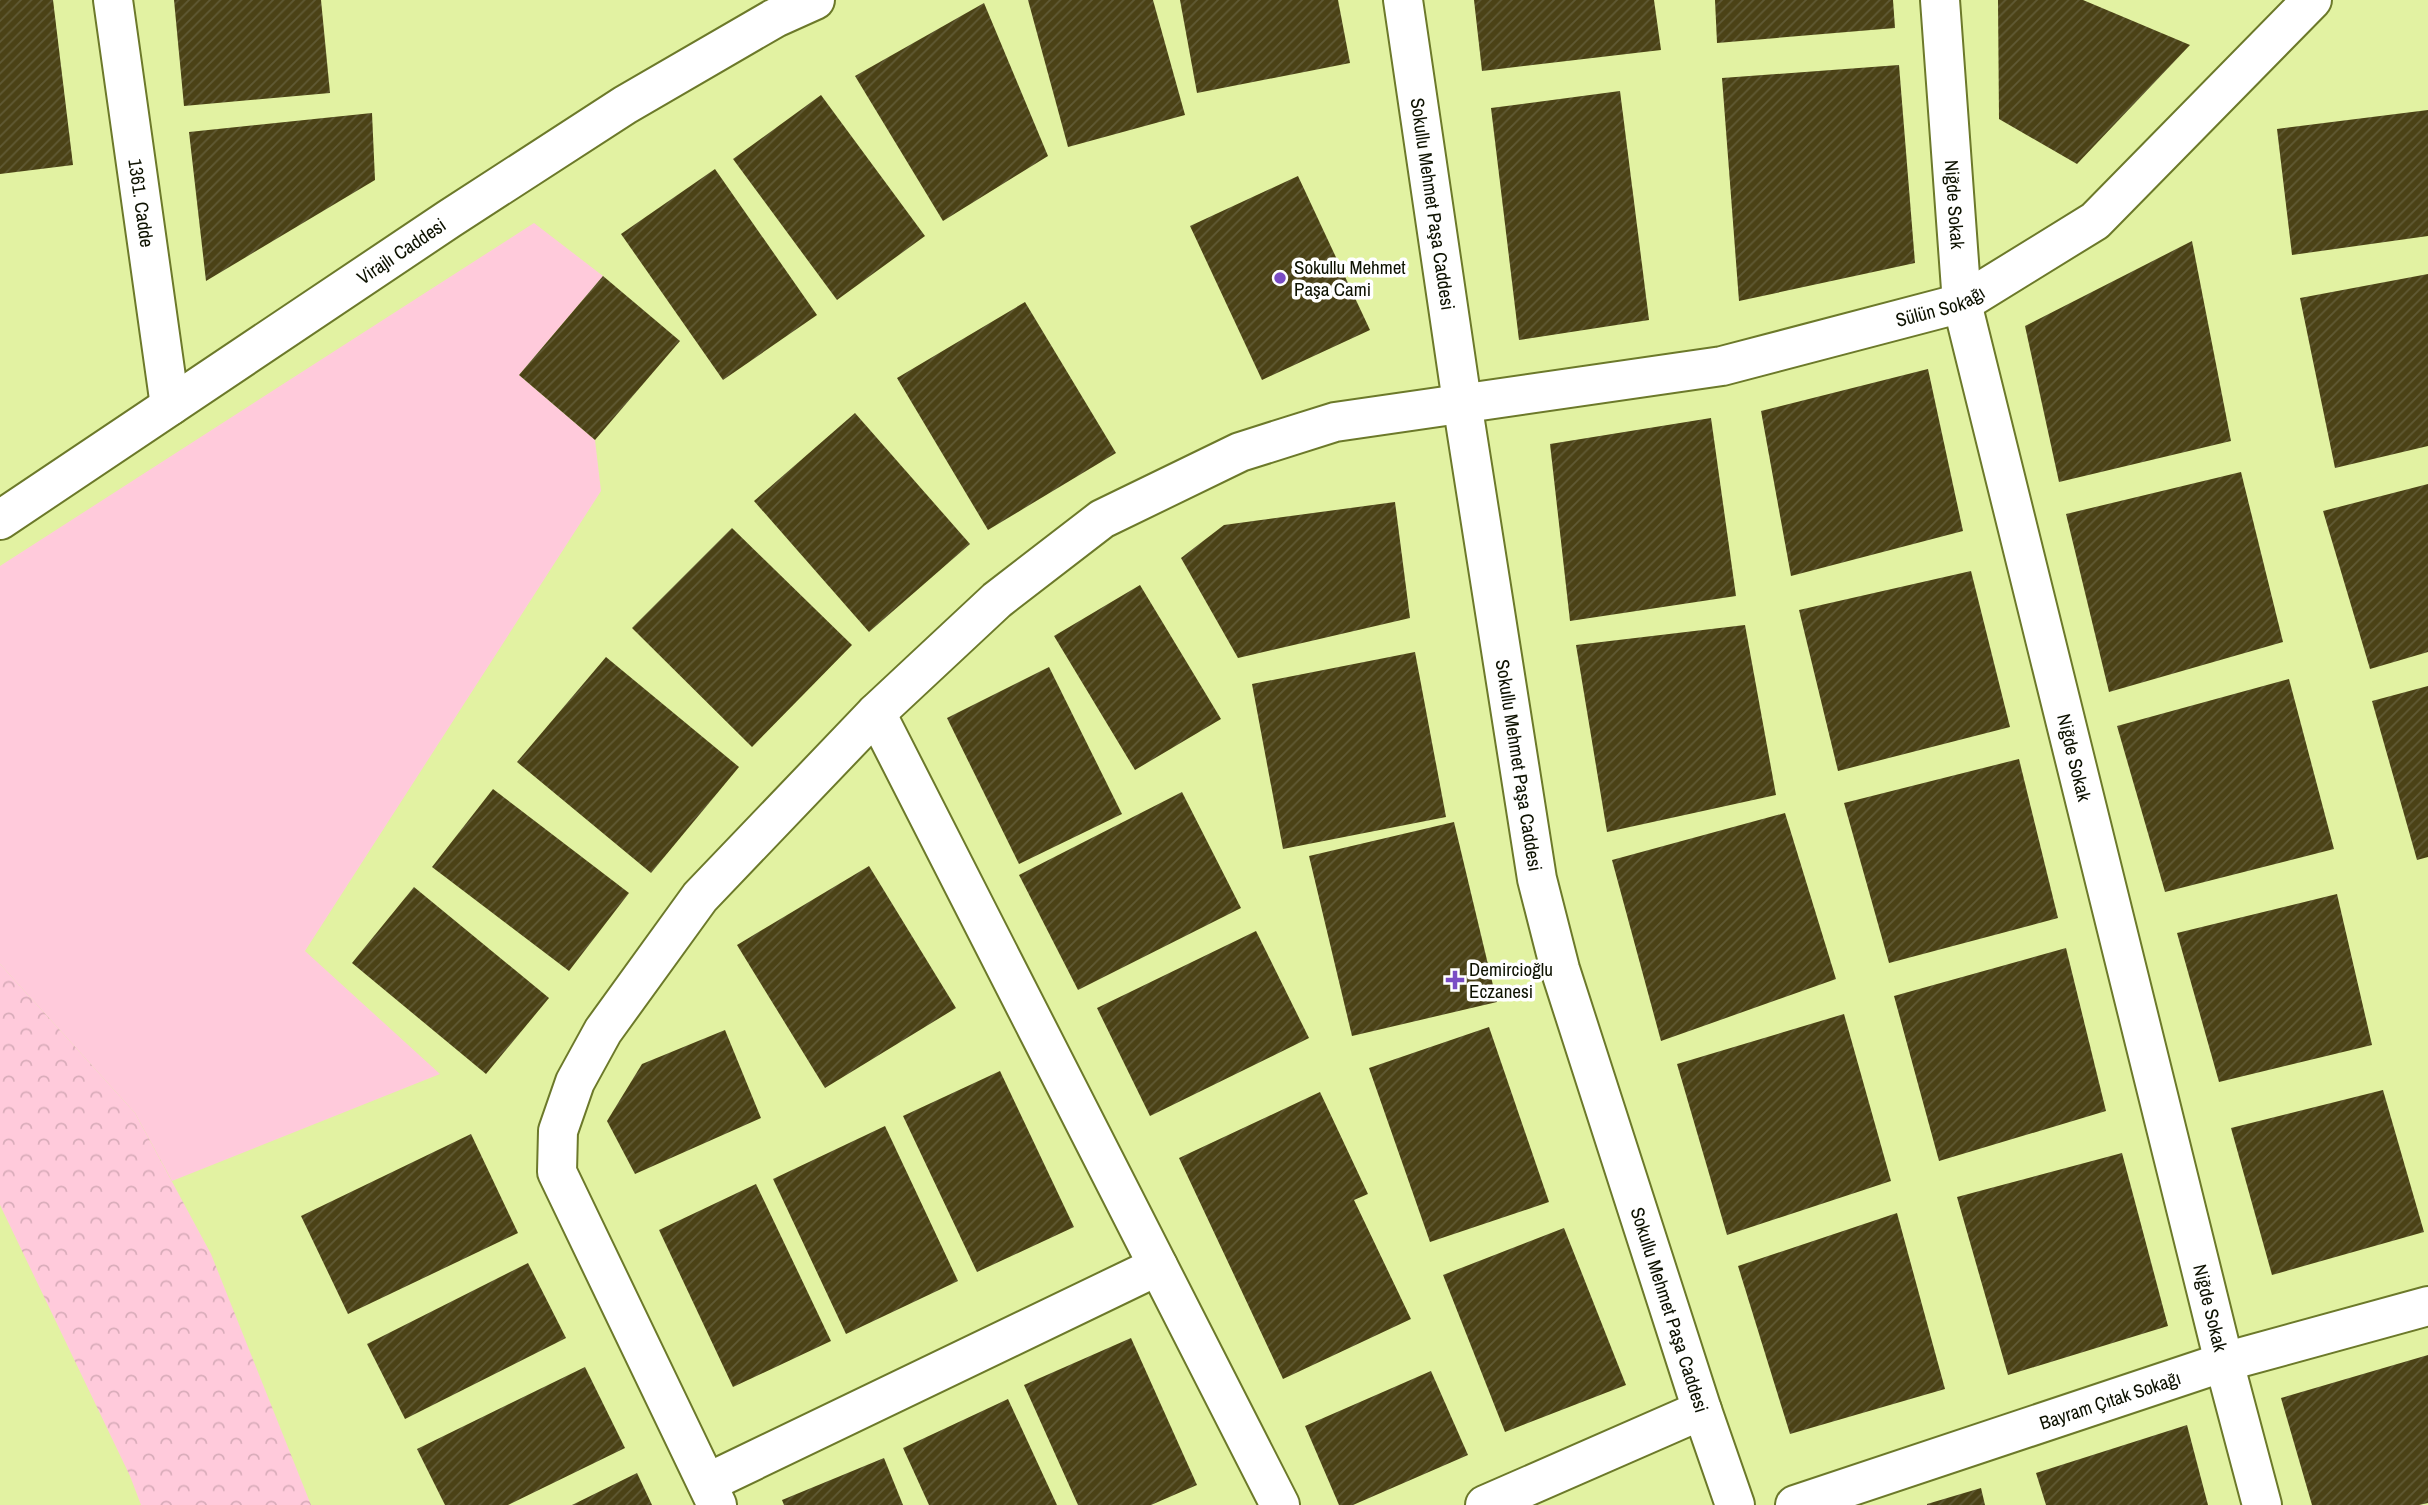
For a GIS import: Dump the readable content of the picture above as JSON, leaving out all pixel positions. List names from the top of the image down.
{
  "streets": {
    "street": [
      "1361. Cadde",
      "Sokullu Mehmet Paşa Caddesi",
      "Niğde Sokak",
      "Virajlı Caddesi",
      "Sülün Sokağı",
      "Bayram Çıtak Sokağı"
    ]
  },
  "crossings": [
    ["1361. Cadde", "Virajlı Caddesi"],
    ["Sokullu Mehmet Paşa Caddesi", "Sülün Sokağı"],
    ["Niğde Sokak", "Sülün Sokağı"],
    ["Niğde Sokak", "Bayram Çıtak Sokağı"]
  ],
  "places": {
    "other": ["Sokullu Mehmet Paşa Cami"],
    "health": ["Demircioğlu Eczanesi"]
  }
}
